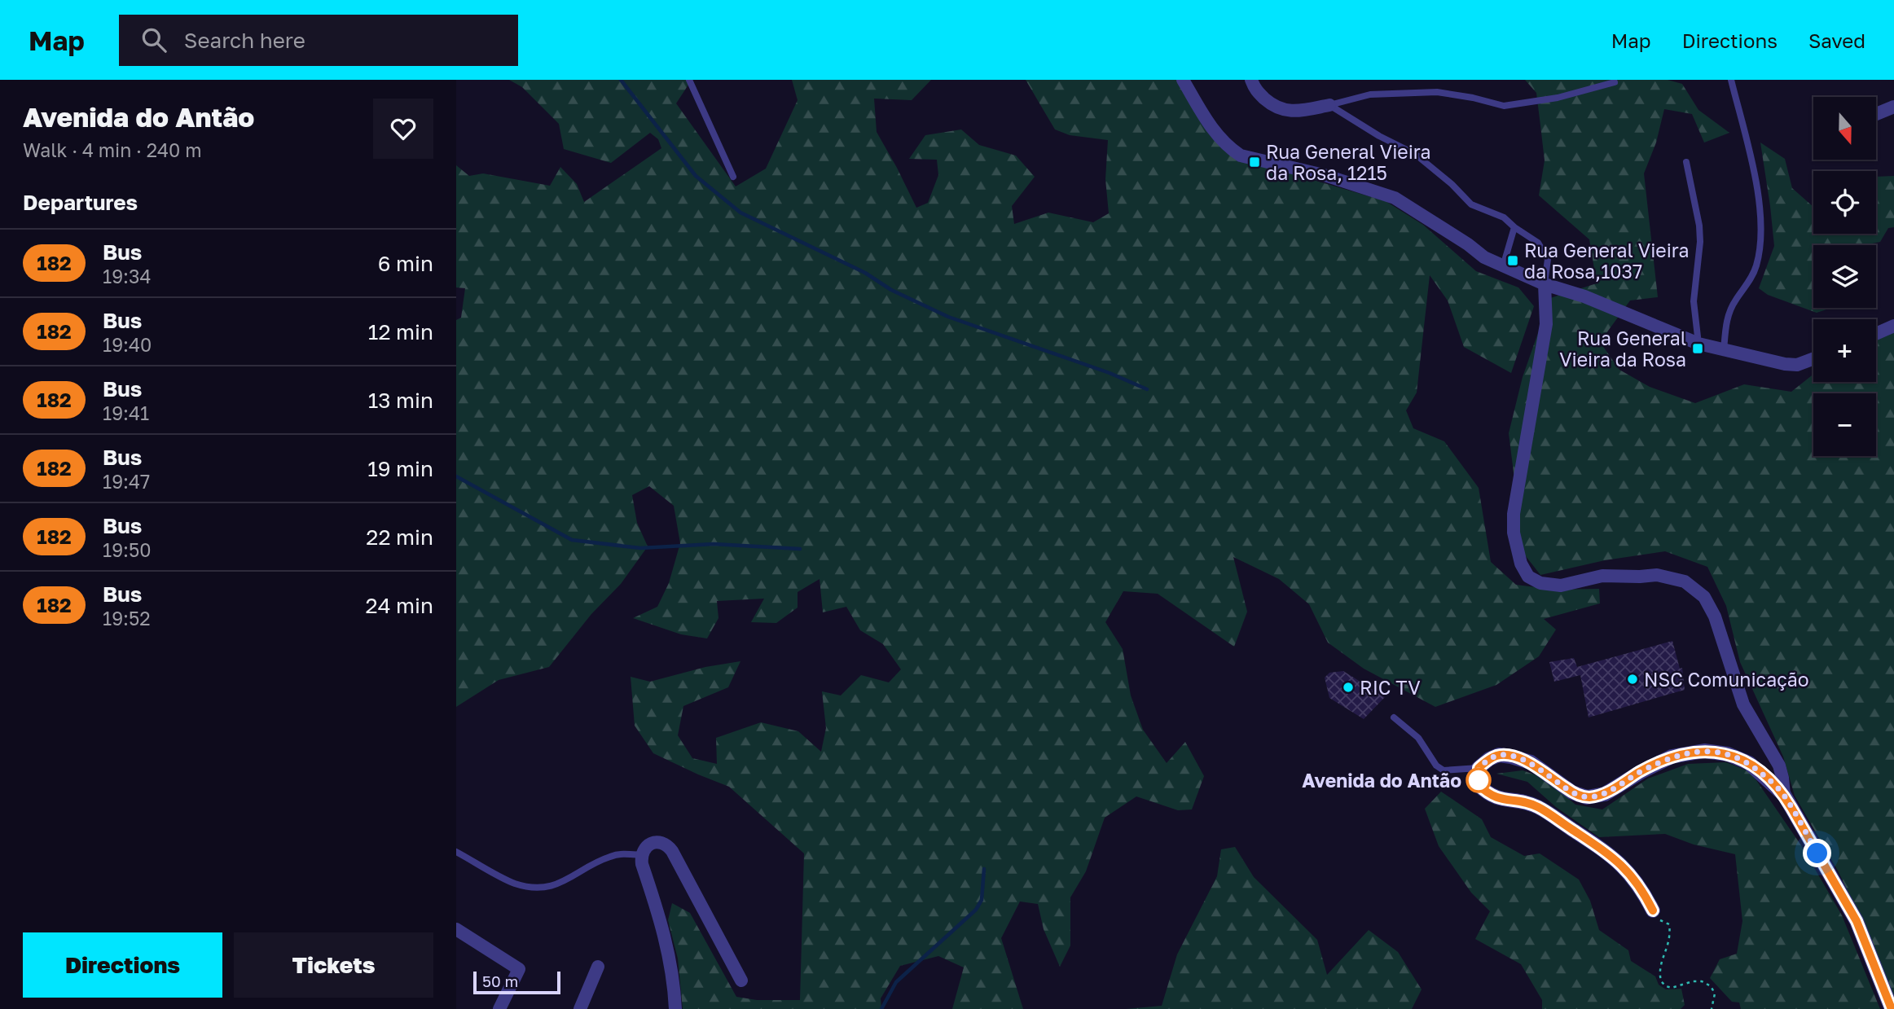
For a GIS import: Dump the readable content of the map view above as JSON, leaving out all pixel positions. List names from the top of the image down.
{
  "places": {
    "transit": ["Rua General Vieira da Rosa, 1215", "Rua General Vieira da Rosa,1037", "Rua General Vieira da Rosa"],
    "other": ["NSC Comunicação", "RIC TV", "Avenida do Antão"]
  },
  "lines": ["bus line 182"],
  "scale_bar": "50 m",
  "north": "bottom",
  "page": {
    "header": "Map",
    "search": "Search here",
    "nav": ["Map", "Directions", "Saved"],
    "heading": [
      ["Avenida do Antão", "Walk · 4 min · 240 m"],
      "Departures"
    ],
    "map_buttons": ["+", "−"],
    "list": [
      {
        "mark": "182",
        "name": "Bus",
        "note": "19:34",
        "value": "6 min"
      },
      {
        "mark": "182",
        "name": "Bus",
        "note": "19:40",
        "value": "12 min"
      },
      {
        "mark": "182",
        "name": "Bus",
        "note": "19:41",
        "value": "13 min"
      },
      {
        "mark": "182",
        "name": "Bus",
        "note": "19:47",
        "value": "19 min"
      },
      {
        "mark": "182",
        "name": "Bus",
        "note": "19:50",
        "value": "22 min"
      },
      {
        "mark": "182",
        "name": "Bus",
        "note": "19:52",
        "value": "24 min"
      }
    ],
    "buttons": ["Directions", "Tickets"],
    "scale": "50 m"
  }
}
